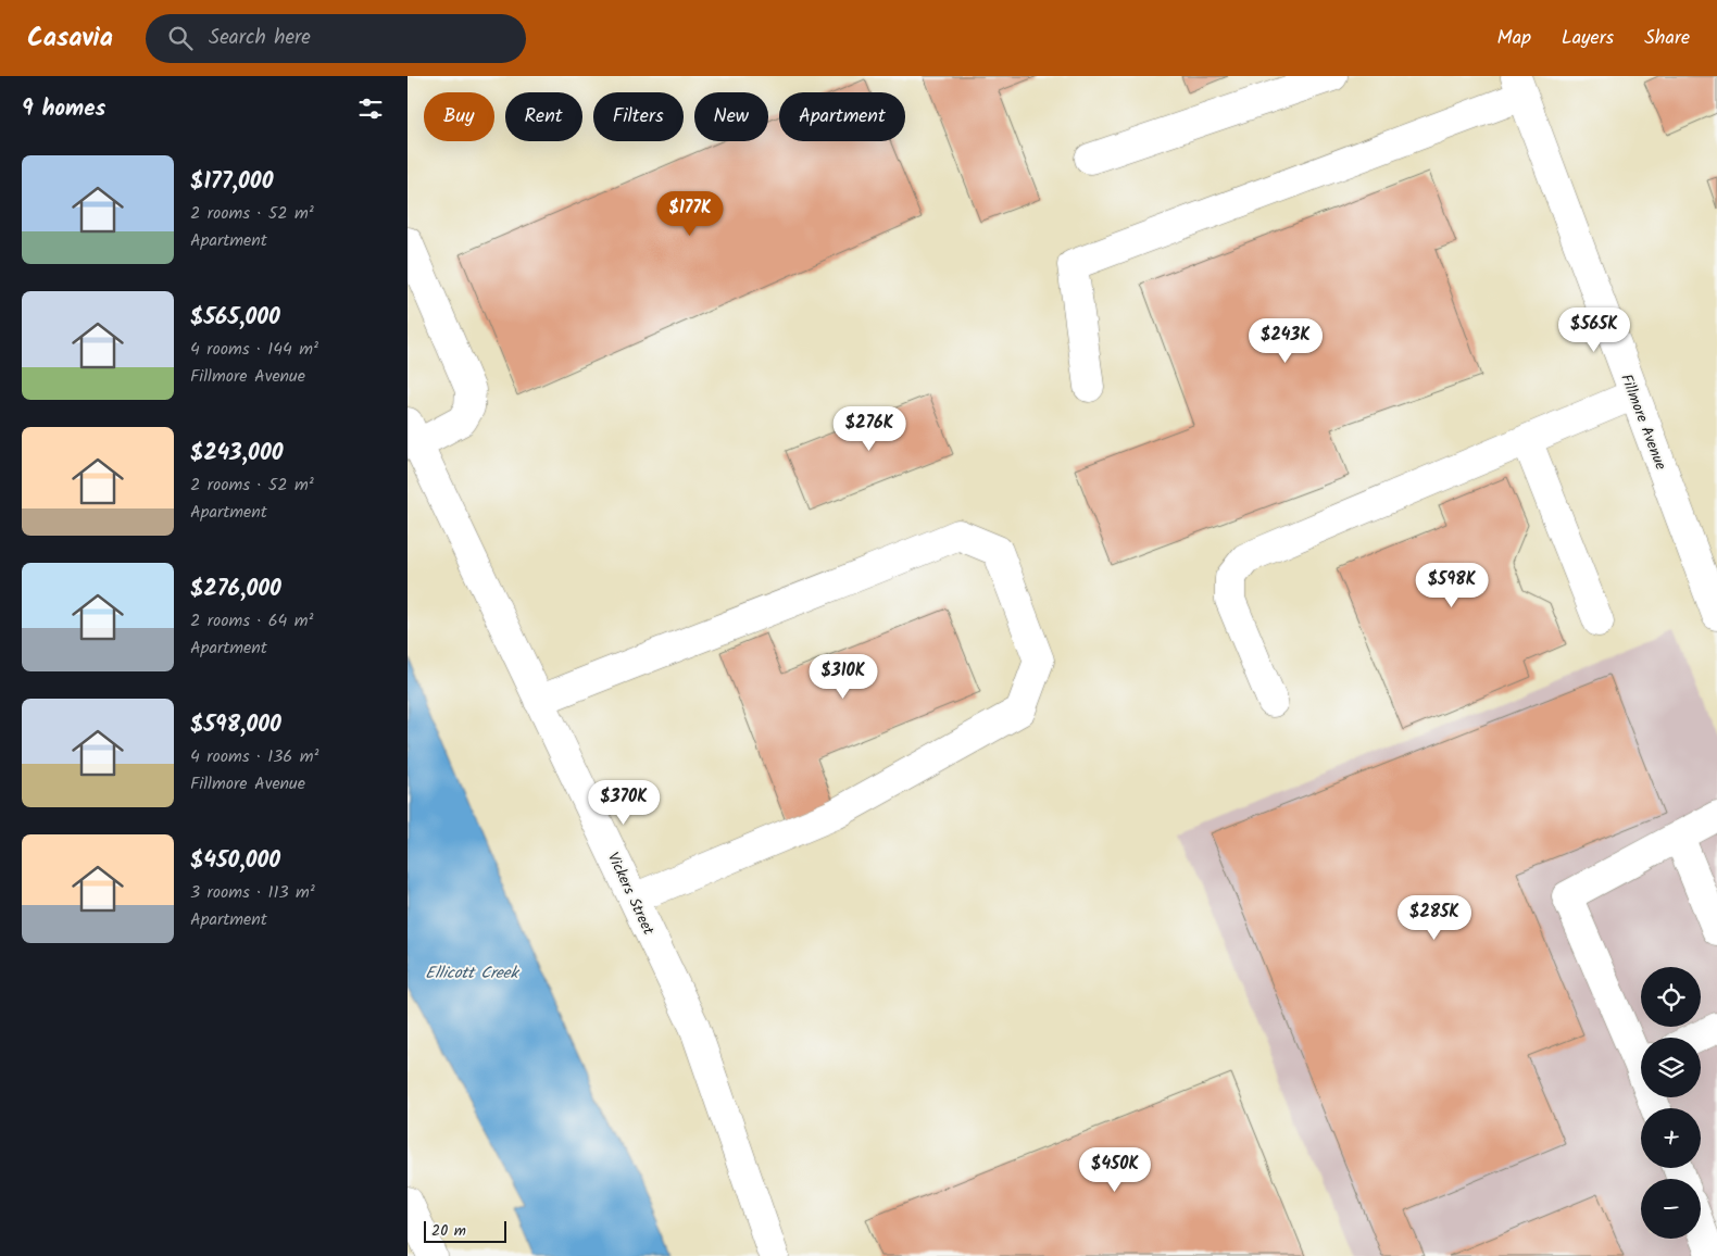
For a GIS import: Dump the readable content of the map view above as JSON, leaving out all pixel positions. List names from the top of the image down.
{
  "streets": {
    "street": ["Fillmore Avenue", "Vickers Street"]
  },
  "water": ["Ellicott Creek"],
  "scale_bar": "20 m",
  "page": {
    "header": "Casavia",
    "search": "Search here",
    "nav": ["Map", "Layers", "Share"],
    "heading": "9 homes",
    "chip": [
      "Buy",
      "Rent",
      "Filters",
      "New",
      "Apartment"
    ],
    "list": [
      {
        "name": "$177,000",
        "note": "2 rooms · 52 m² · Apartment"
      },
      {
        "name": "$565,000",
        "note": "4 rooms · 144 m² · Fillmore Avenue"
      },
      {
        "name": "$243,000",
        "note": "2 rooms · 52 m² · Apartment"
      },
      {
        "name": "$276,000",
        "note": "2 rooms · 64 m² · Apartment"
      },
      {
        "name": "$598,000",
        "note": "4 rooms · 136 m² · Fillmore Avenue"
      },
      {
        "name": "$450,000",
        "note": "3 rooms · 113 m² · Apartment"
      }
    ],
    "price": [
      "$177K",
      "$565K",
      "$243K",
      "$276K",
      "$598K",
      "$310K",
      "$370K",
      "$285K",
      "$450K"
    ],
    "map_buttons": ["+", "−"],
    "scale": "20 m"
  }
}
